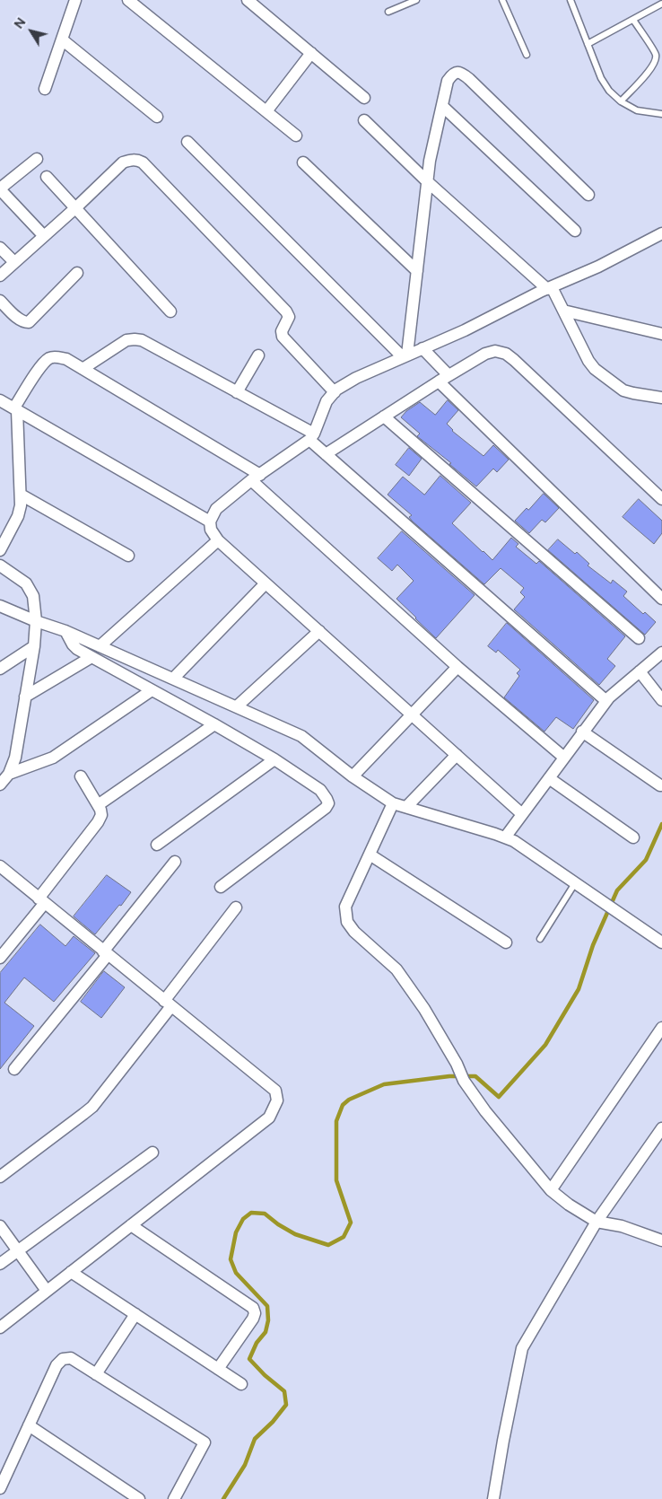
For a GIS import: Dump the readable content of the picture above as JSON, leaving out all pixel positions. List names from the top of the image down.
{
  "north": "top left"
}
